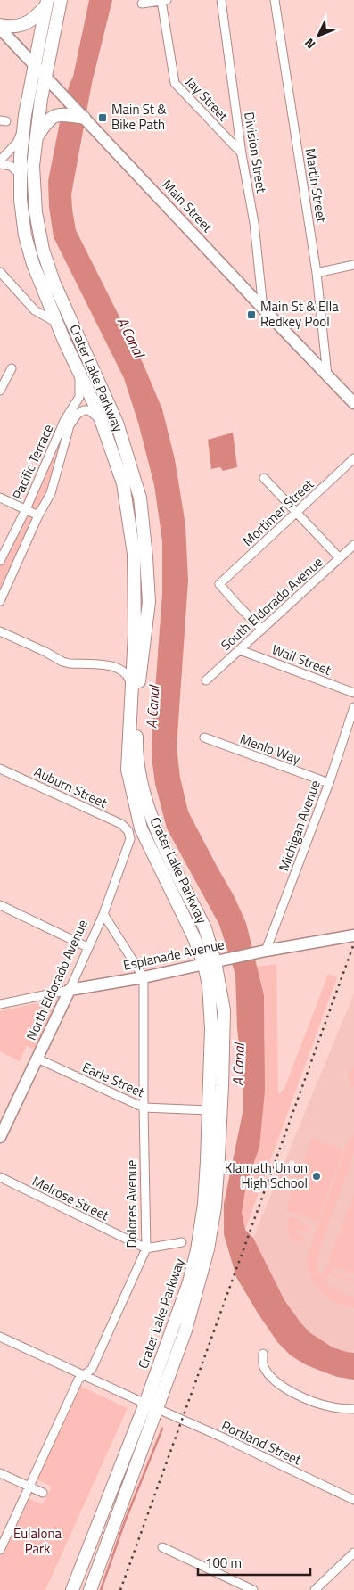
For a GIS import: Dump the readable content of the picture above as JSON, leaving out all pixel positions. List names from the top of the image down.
{
  "streets": {
    "main road": ["Crater Lake Parkway"],
    "street": [
      "Jay Street",
      "Division Street",
      "Martin Street",
      "Main Street",
      "Pacific Terrace",
      "Mortimer Street",
      "South Eldorado Avenue",
      "Wall Street",
      "Menlo Way",
      "Auburn Street",
      "Michigan Avenue",
      "Esplanade Avenue",
      "North Eldorado Avenue",
      "Earle Street",
      "Melrose Street",
      "Dolores Avenue",
      "Portland Street"
    ]
  },
  "crossings": [
    ["Jay Street", "Division Street"],
    ["Division Street", "Main Street"],
    ["Martin Street", "Main Street"],
    ["Main Street", "Crater Lake Parkway"],
    ["Crater Lake Parkway", "Pacific Terrace"],
    ["Crater Lake Parkway", "Esplanade Avenue"],
    ["Crater Lake Parkway", "Earle Street"],
    ["Crater Lake Parkway", "Portland Street"],
    ["Mortimer Street", "Wall Street"],
    ["South Eldorado Avenue", "Wall Street"],
    ["Menlo Way", "Michigan Avenue"],
    ["Auburn Street", "North Eldorado Avenue"],
    ["Michigan Avenue", "Esplanade Avenue"],
    ["Esplanade Avenue", "North Eldorado Avenue"],
    ["Esplanade Avenue", "Dolores Avenue"],
    ["North Eldorado Avenue", "Earle Street"],
    ["Earle Street", "Dolores Avenue"],
    ["Melrose Street", "Dolores Avenue"]
  ],
  "water": ["A Canal"],
  "parks": ["Eulalona Park"],
  "places": {
    "transit": ["Main St & Bike Path", "Main St & Ella Redkey Pool"],
    "other": ["Klamath Union High School"]
  },
  "scale_bar": "100 m",
  "north": "bottom left"
}
